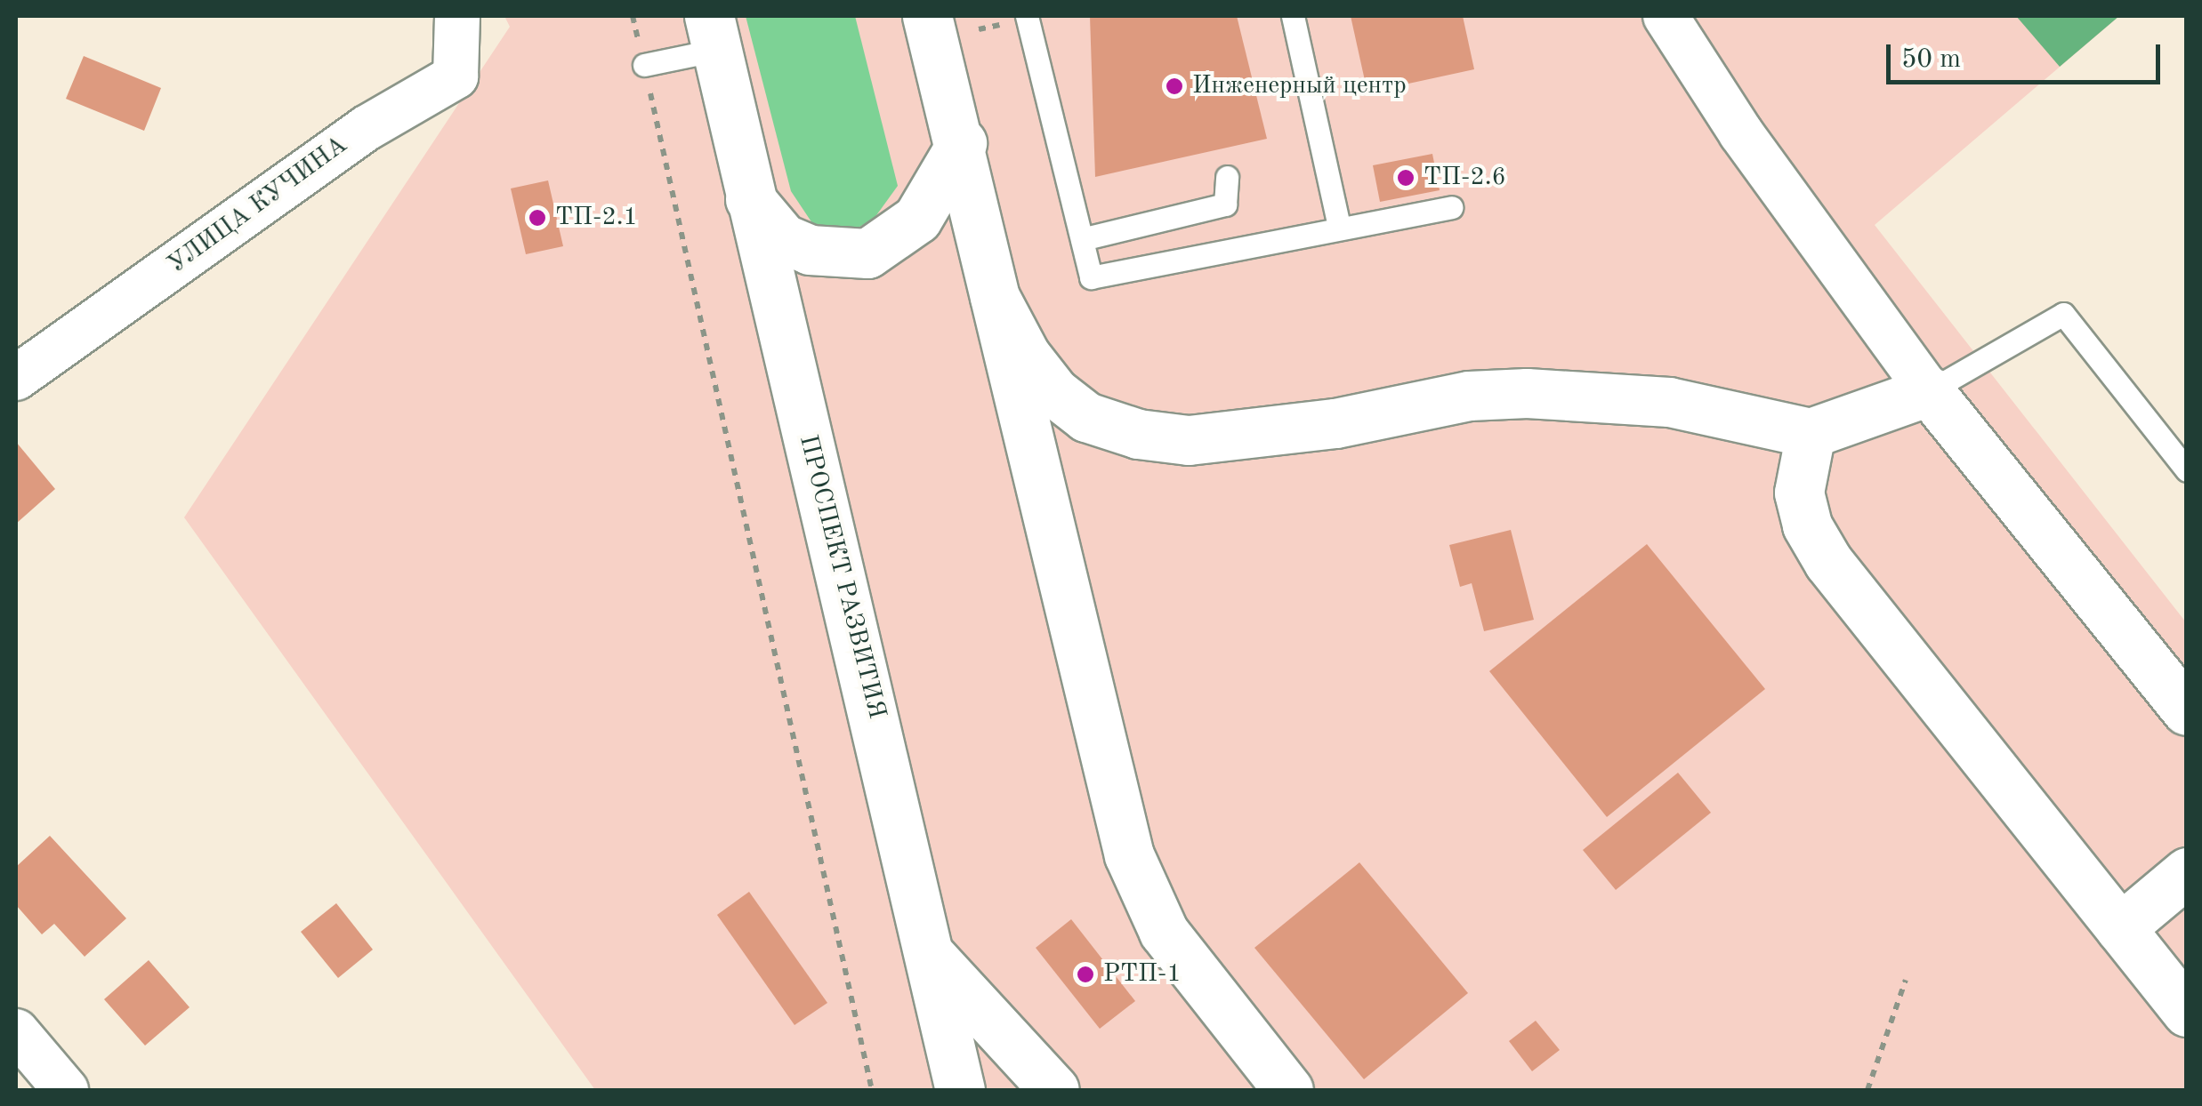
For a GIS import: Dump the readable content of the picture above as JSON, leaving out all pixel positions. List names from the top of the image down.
{
  "streets": {
    "street": ["УЛИЦА КУЧИНА", "ПРОСПЕКТ РАЗВИТИЯ"]
  },
  "places": [
    "Инженерный центр",
    "ТП-2.6",
    "ТП-2.1",
    "РТП-1"
  ],
  "scale_bar": "50 m"
}
